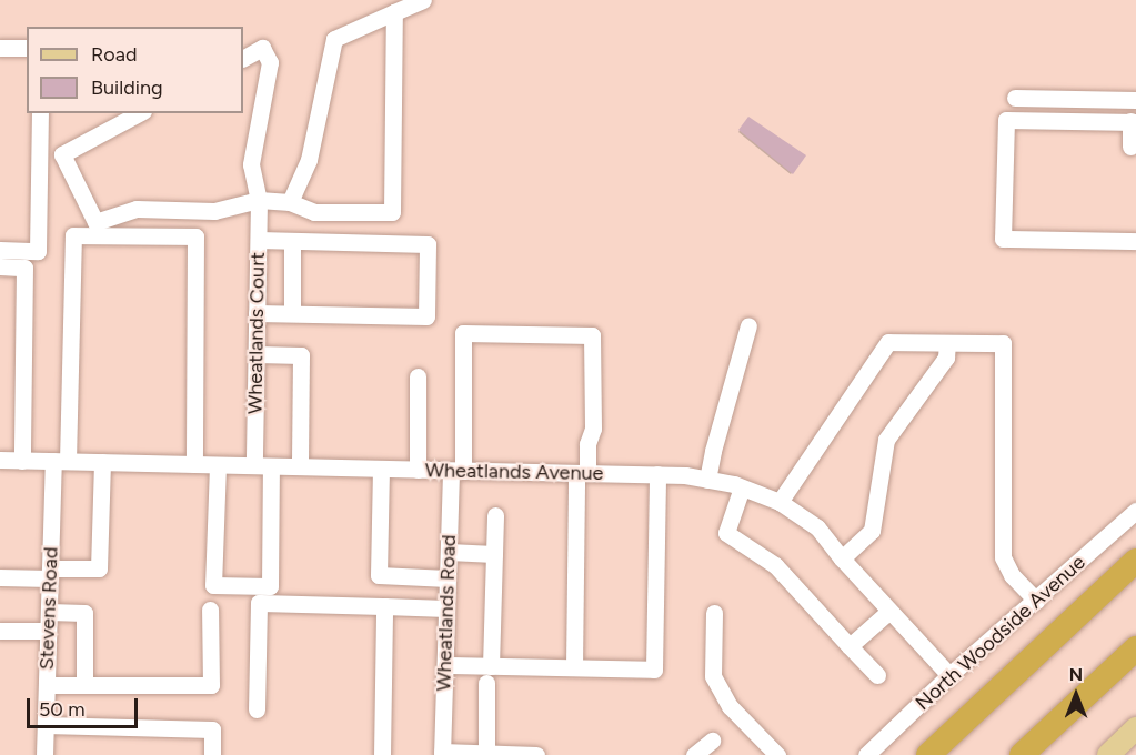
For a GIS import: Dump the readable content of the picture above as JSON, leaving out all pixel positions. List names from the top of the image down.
{
  "streets": {
    "street": [
      "Wheatlands Court",
      "Wheatlands Avenue",
      "Stevens Road",
      "Wheatlands Road",
      "North Woodside Avenue"
    ]
  },
  "crossings": [
    ["Wheatlands Court", "Wheatlands Avenue"],
    ["Wheatlands Avenue", "Stevens Road"],
    ["Wheatlands Avenue", "Wheatlands Road"],
    ["Wheatlands Avenue", "North Woodside Avenue"]
  ],
  "legend": ["Road", "Building"],
  "scale_bar": "50 m",
  "north": "top"
}
